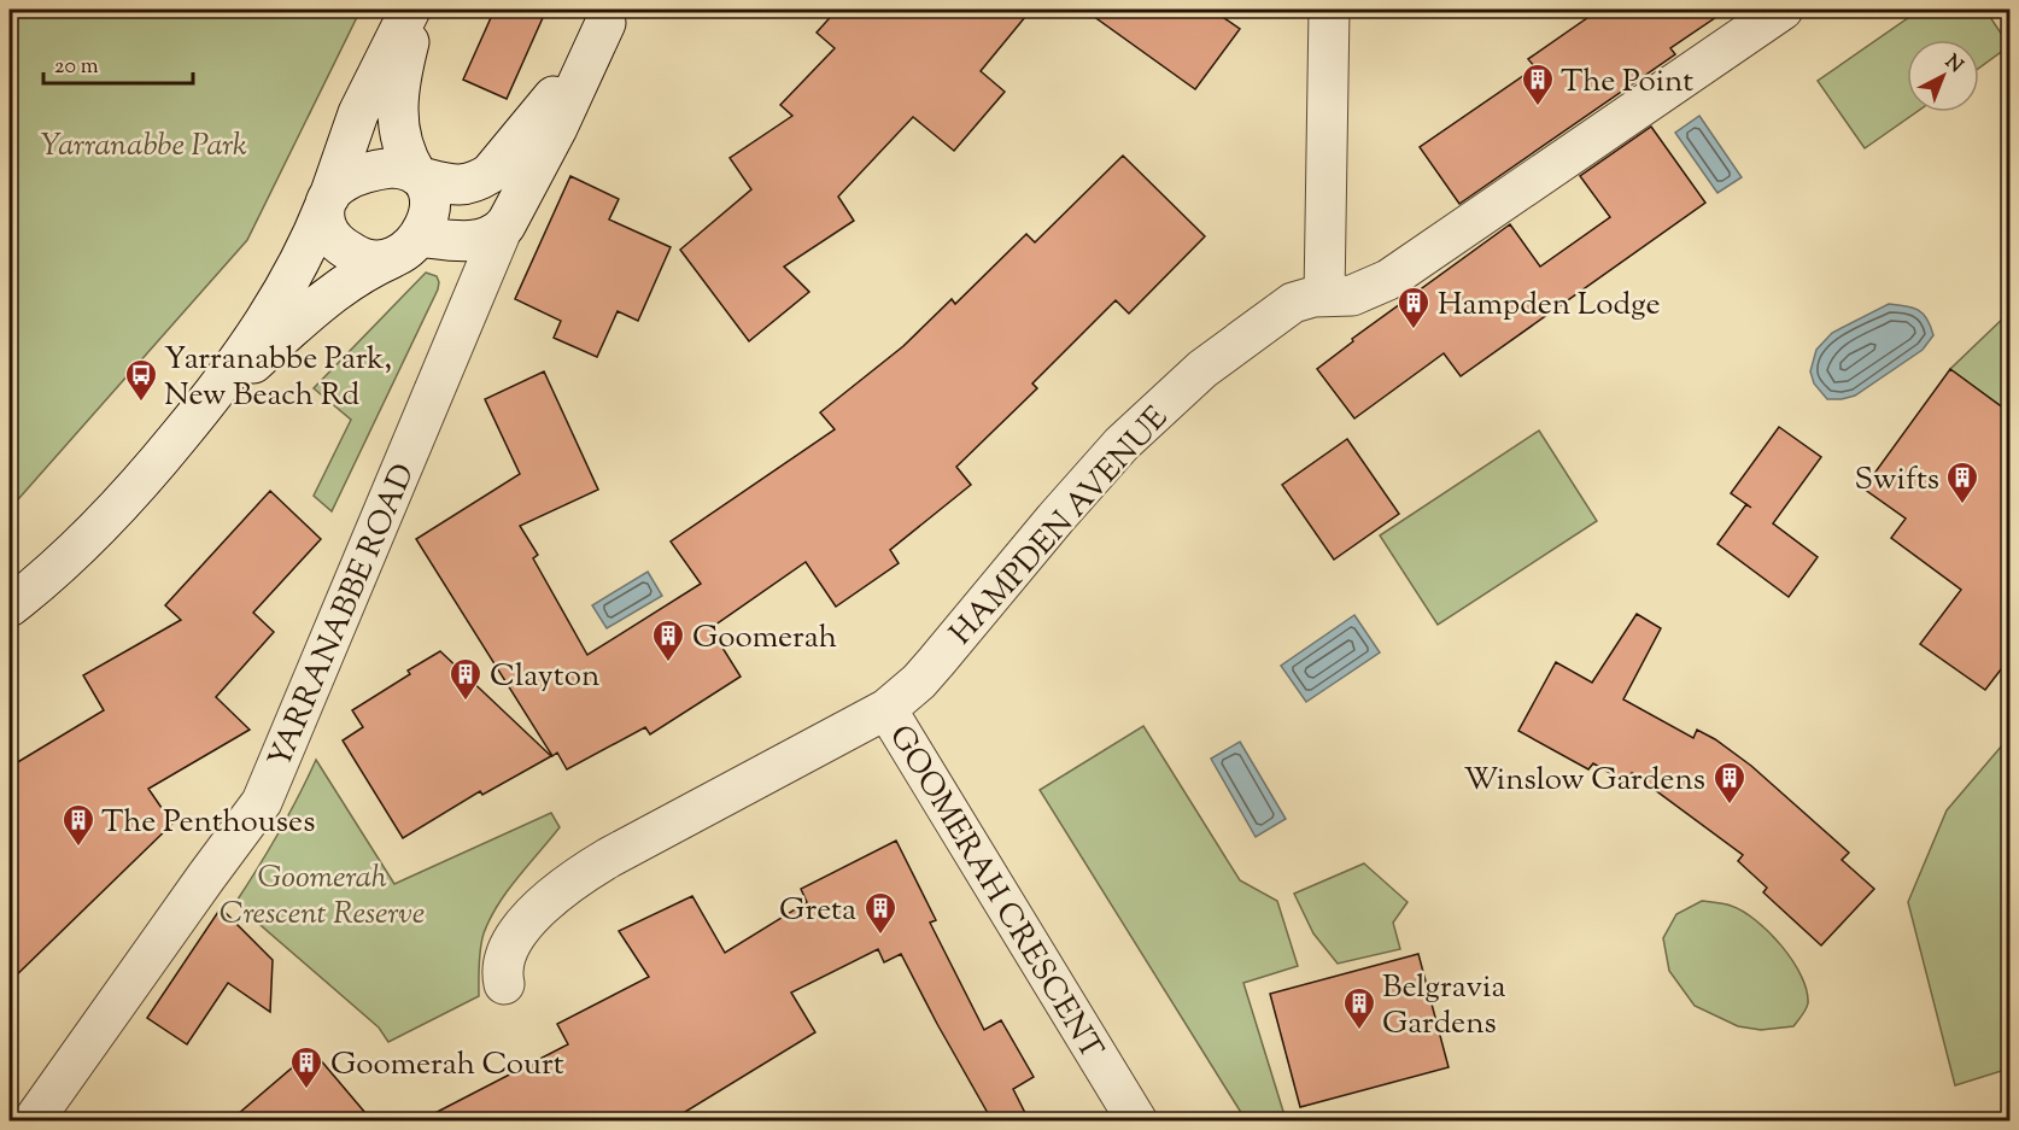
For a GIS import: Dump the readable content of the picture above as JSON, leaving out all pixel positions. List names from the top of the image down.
{
  "streets": {
    "street": ["HAMPDEN AVENUE", "YARRANABBE ROAD", "GOOMERAH CRESCENT"]
  },
  "crossings": [
    ["HAMPDEN AVENUE", "GOOMERAH CRESCENT"]
  ],
  "parks": ["Yarranabbe Park", "Goomerah Crescent Reserve"],
  "places": {
    "building": [
      "The Point",
      "Hampden Lodge",
      "Swifts",
      "Goomerah",
      "Clayton",
      "Winslow Gardens",
      "The Penthouses",
      "Greta",
      "Belgravia Gardens",
      "Goomerah Court"
    ],
    "bus stop": ["Yarranabbe Park, New Beach Rd"]
  },
  "scale_bar": "20 m",
  "north": "top right"
}
